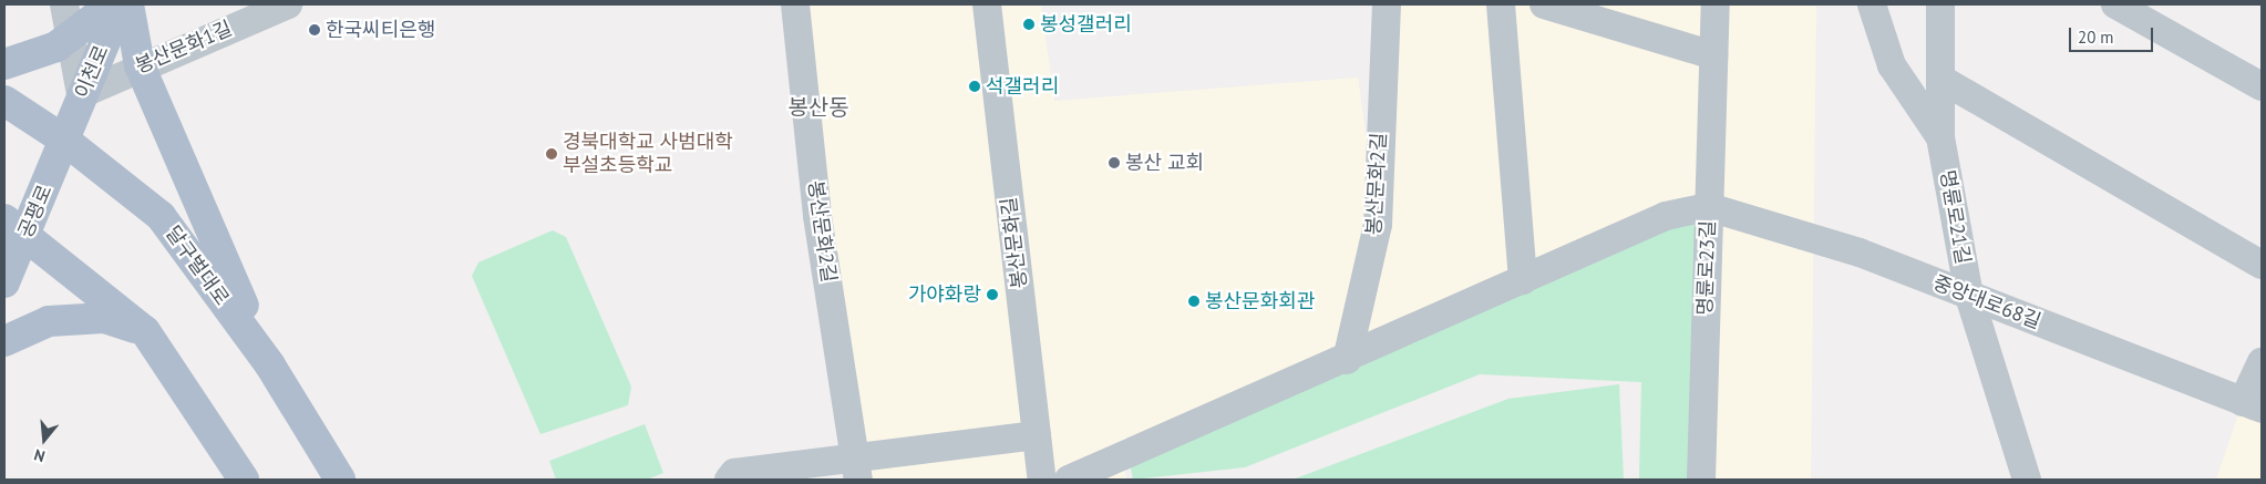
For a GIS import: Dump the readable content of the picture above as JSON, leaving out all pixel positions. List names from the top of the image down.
{
  "streets": {
    "main road": ["이천로", "공평로", "달구벌대로"],
    "street": [
      "봉산문화1길",
      "봉산문화2길",
      "명륜로21길",
      "봉산문화길",
      "명륜로23길",
      "중앙대로68길"
    ]
  },
  "crossings": [
    ["봉산문화1길", "이천로"],
    ["이천로", "공평로"],
    ["이천로", "달구벌대로"],
    ["공평로", "달구벌대로"],
    ["명륜로21길", "중앙대로68길"],
    ["명륜로23길", "중앙대로68길"]
  ],
  "districts": ["봉산동"],
  "places": [
    "봉성갤러리",
    "한국씨티은행",
    "석갤러리",
    "경북대학교 사범대학 부설초등학교",
    "봉산 교회",
    "가야화랑",
    "봉산문화회관"
  ],
  "scale_bar": "20 m",
  "north": "bottom"
}
